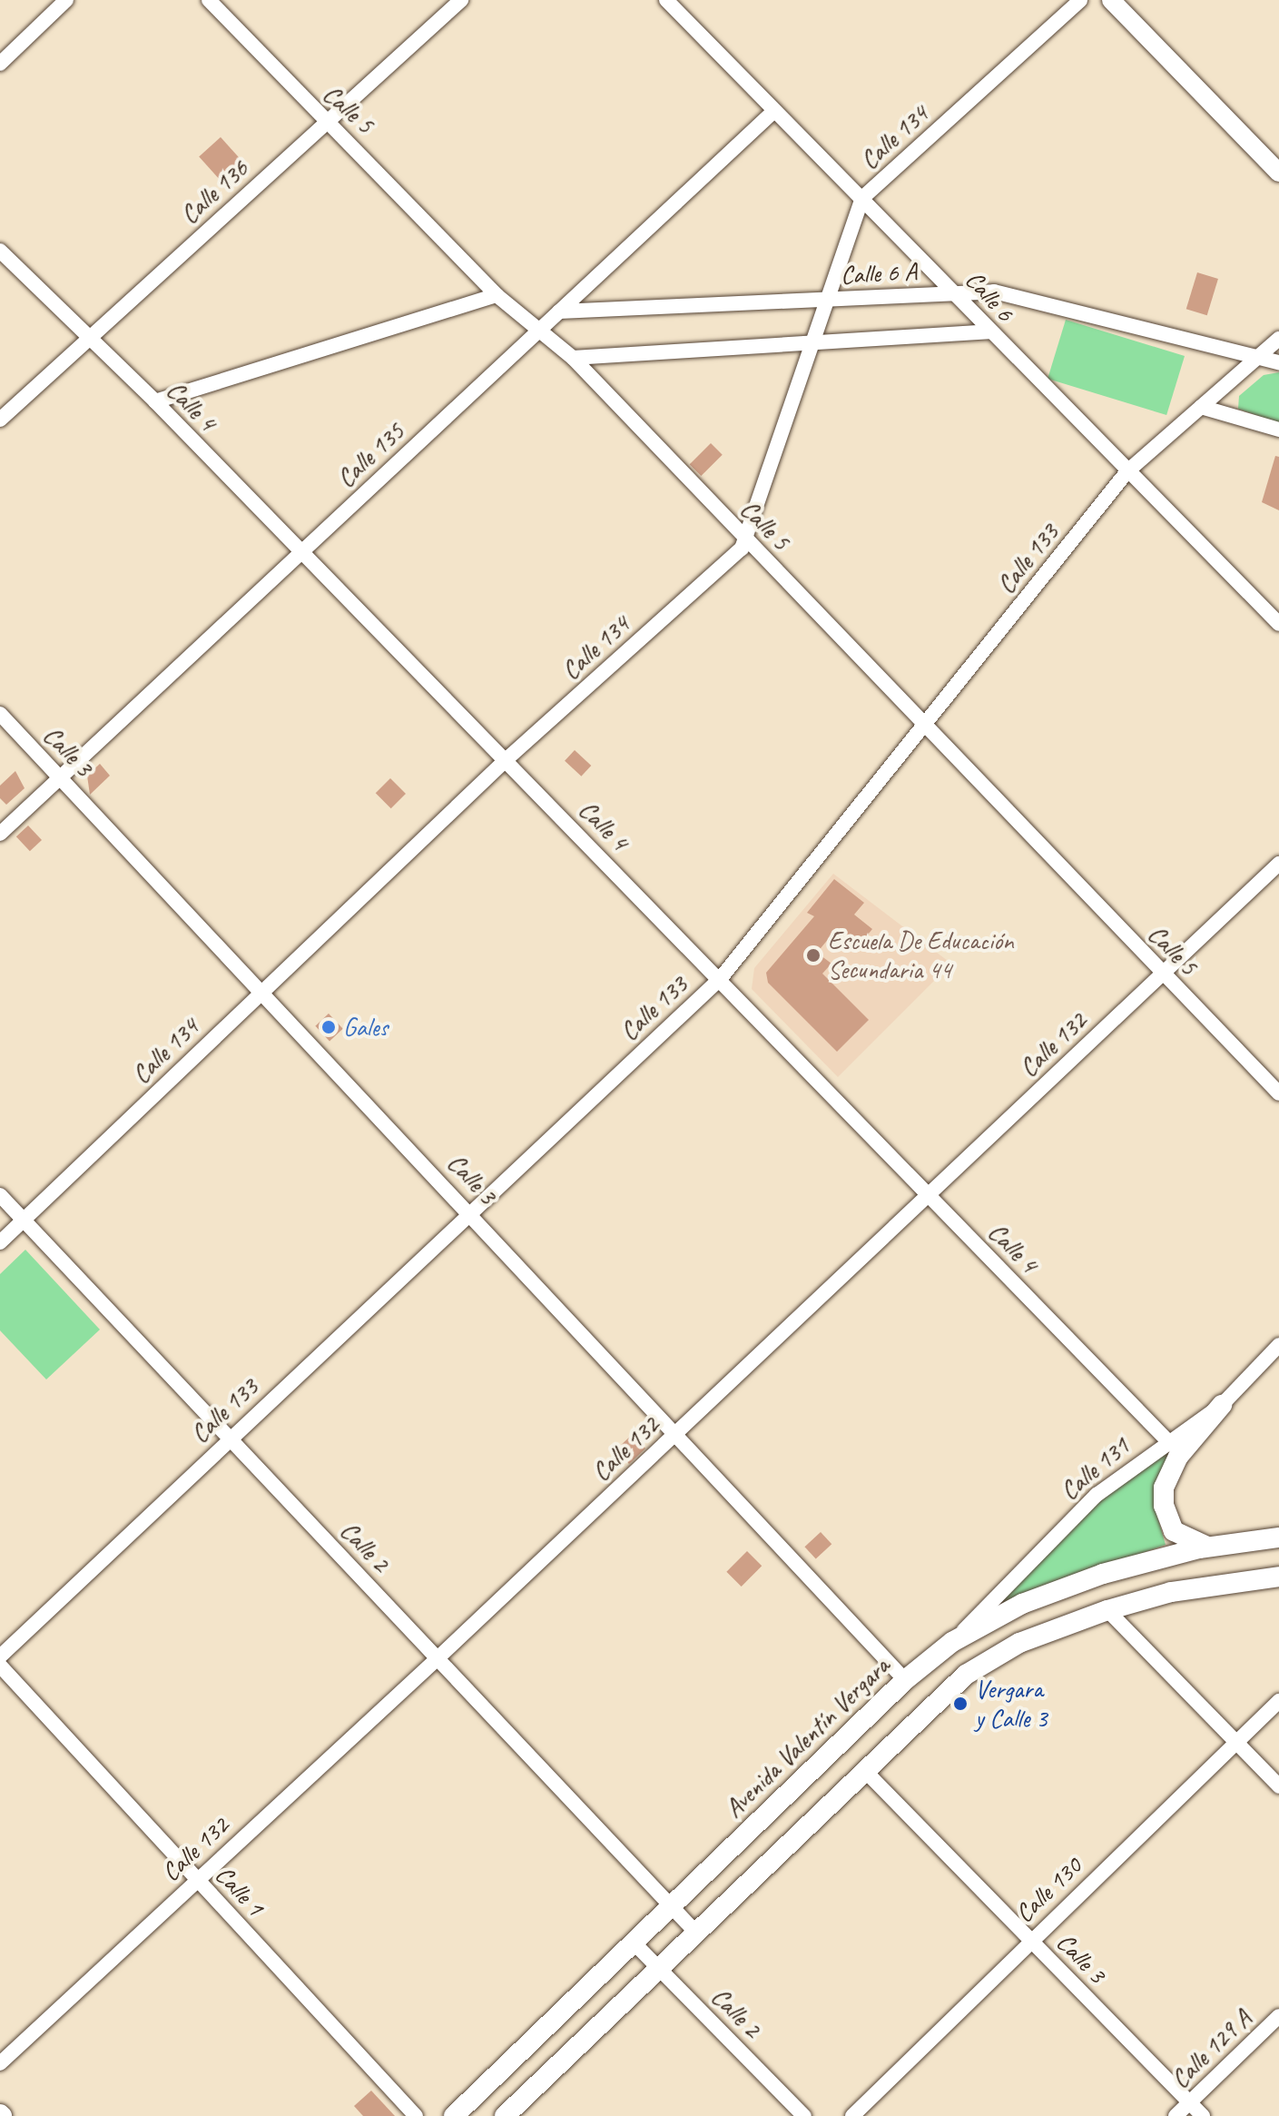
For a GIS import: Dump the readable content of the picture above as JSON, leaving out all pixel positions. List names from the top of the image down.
{
  "streets": {
    "main road": ["Avenida Valentín Vergara"],
    "street": [
      "Calle 5",
      "Calle 134",
      "Calle 136",
      "Calle 6 A",
      "Calle 6",
      "Calle 4",
      "Calle 135",
      "Calle 133",
      "Calle 3",
      "Calle 132",
      "Calle 131",
      "Calle 2",
      "Calle 130",
      "Calle 1",
      "Calle 129 A"
    ]
  },
  "crossings": [
    ["Calle 5", "Calle 134"],
    ["Calle 5", "Calle 136"],
    ["Calle 5", "Calle 135"],
    ["Calle 5", "Calle 133"],
    ["Calle 5", "Calle 132"],
    ["Calle 134", "Calle 6 A"],
    ["Calle 134", "Calle 6"],
    ["Calle 134", "Calle 4"],
    ["Calle 134", "Calle 3"],
    ["Calle 134", "Calle 2"],
    ["Calle 136", "Calle 4"],
    ["Calle 6 A", "Calle 6"],
    ["Calle 6 A", "Calle 135"],
    ["Calle 6 A", "Calle 133"],
    ["Calle 6", "Calle 135"],
    ["Calle 6", "Calle 133"],
    ["Calle 4", "Calle 135"],
    ["Calle 4", "Calle 133"],
    ["Calle 4", "Calle 132"],
    ["Calle 4", "Calle 131"],
    ["Calle 135", "Calle 3"],
    ["Calle 133", "Calle 3"],
    ["Calle 133", "Calle 2"],
    ["Calle 3", "Calle 132"],
    ["Calle 3", "Avenida Valentín Vergara"],
    ["Calle 3", "Calle 130"],
    ["Calle 3", "Calle 129 A"],
    ["Calle 132", "Calle 2"],
    ["Calle 132", "Calle 1"],
    ["Calle 131", "Avenida Valentín Vergara"],
    ["Calle 2", "Avenida Valentín Vergara"]
  ],
  "places": ["Escuela De Educación Secundaria 44", "Gales", "Vergara y Calle 3"]
}
